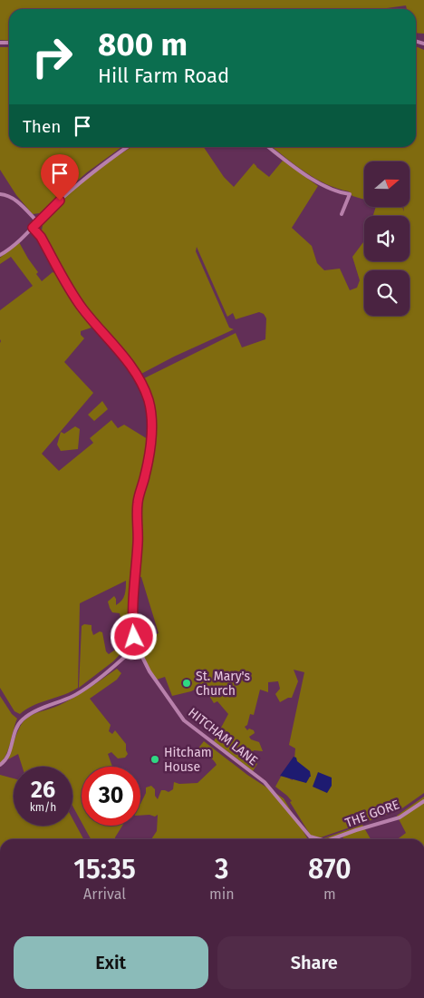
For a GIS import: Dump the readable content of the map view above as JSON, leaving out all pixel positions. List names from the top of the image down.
{
  "streets": {
    "street": ["HITCHAM LANE", "THE GORE"]
  },
  "places": ["St. Mary's Church", "Hitcham House"],
  "north": "right",
  "page": {
    "turn": ["800 m", "Hill Farm Road"],
    "then": "Then",
    "speed": "26 km/h",
    "limit": "30",
    "eta": [
      "15:35",
      "Arrival",
      "3",
      "min",
      "870",
      "m"
    ],
    "buttons": ["Exit", "Share"]
  }
}
